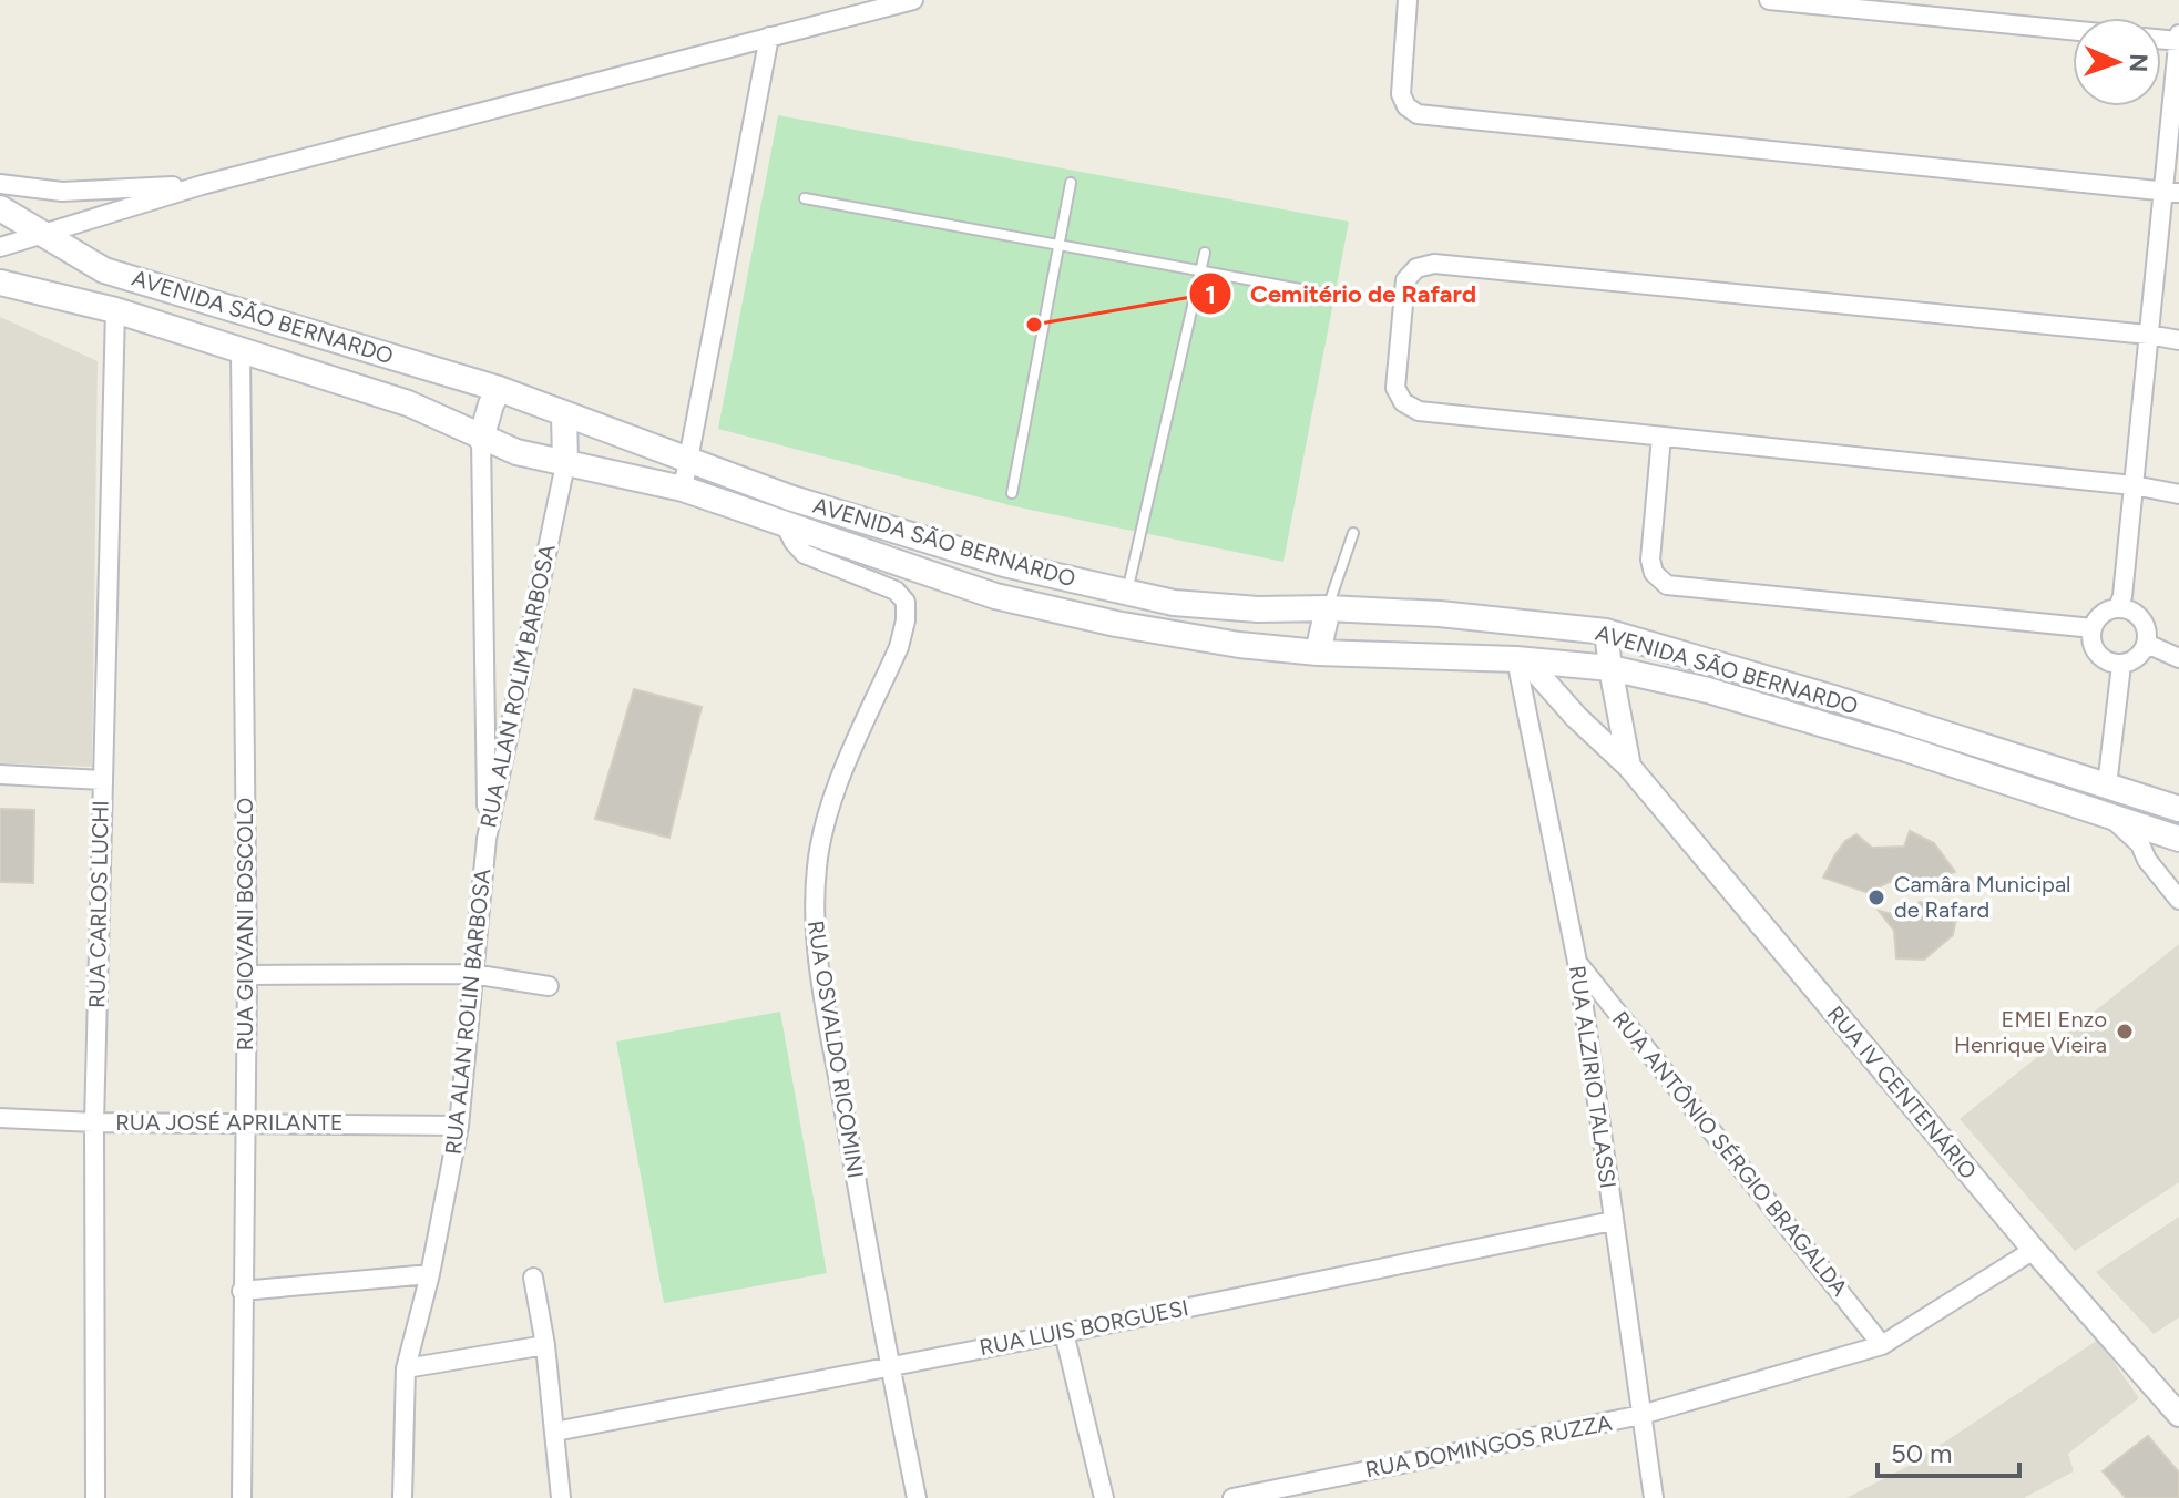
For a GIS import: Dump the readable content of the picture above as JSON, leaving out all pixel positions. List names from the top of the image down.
{
  "streets": {
    "main road": ["AVENIDA SÃO BERNARDO"],
    "street": [
      "RUA ALAN ROLIM BARBOSA",
      "RUA CARLOS LUCHI",
      "RUA GIOVANI BOSCOLO",
      "RUA ALAN ROLIN BARBOSA",
      "RUA OSVALDO RICOMINI",
      "RUA ALZIRIO TALASSI",
      "RUA IV CENTENÁRIO",
      "RUA JOSÉ APRILANTE",
      "RUA ANTÔNIO SÉRGIO BRAGALDA",
      "RUA LUIS BORGUESI",
      "RUA DOMINGOS RUZZA"
    ]
  },
  "crossings": [
    ["AVENIDA SÃO BERNARDO", "RUA ALAN ROLIM BARBOSA"],
    ["AVENIDA SÃO BERNARDO", "RUA CARLOS LUCHI"],
    ["AVENIDA SÃO BERNARDO", "RUA GIOVANI BOSCOLO"],
    ["AVENIDA SÃO BERNARDO", "RUA OSVALDO RICOMINI"],
    ["AVENIDA SÃO BERNARDO", "RUA ALZIRIO TALASSI"],
    ["AVENIDA SÃO BERNARDO", "RUA IV CENTENÁRIO"],
    ["RUA ALAN ROLIM BARBOSA", "RUA ALAN ROLIN BARBOSA"],
    ["RUA CARLOS LUCHI", "RUA JOSÉ APRILANTE"],
    ["RUA GIOVANI BOSCOLO", "RUA JOSÉ APRILANTE"],
    ["RUA ALAN ROLIN BARBOSA", "RUA JOSÉ APRILANTE"],
    ["RUA OSVALDO RICOMINI", "RUA LUIS BORGUESI"],
    ["RUA ALZIRIO TALASSI", "RUA IV CENTENÁRIO"],
    ["RUA ALZIRIO TALASSI", "RUA ANTÔNIO SÉRGIO BRAGALDA"],
    ["RUA ALZIRIO TALASSI", "RUA LUIS BORGUESI"],
    ["RUA ALZIRIO TALASSI", "RUA DOMINGOS RUZZA"],
    ["RUA IV CENTENÁRIO", "RUA DOMINGOS RUZZA"],
    ["RUA ANTÔNIO SÉRGIO BRAGALDA", "RUA DOMINGOS RUZZA"]
  ],
  "places": ["Cemitério de Rafard", "Camâra Municipal de Rafard", "EMEI Enzo Henrique Vieira"],
  "scale_bar": "50 m",
  "north": "right"
}
